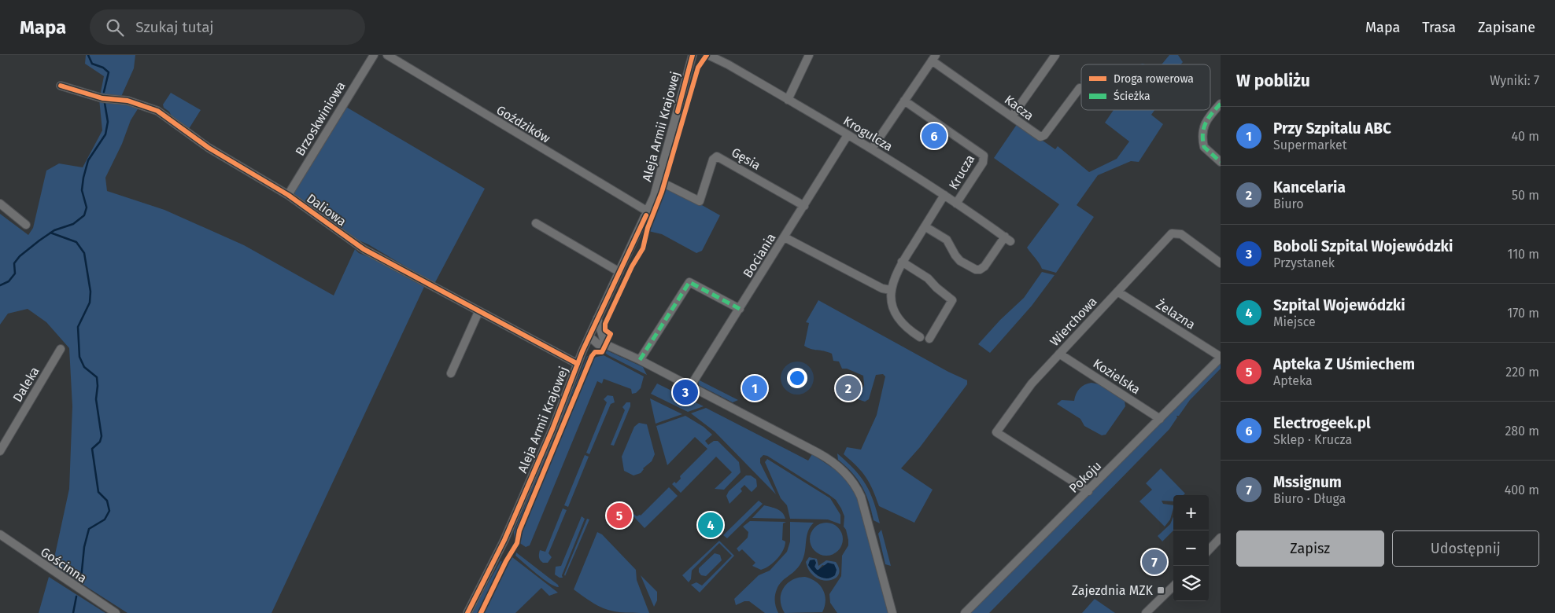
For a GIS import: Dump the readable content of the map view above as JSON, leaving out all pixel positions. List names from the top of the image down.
{
  "streets": {
    "street": [
      "Kacza",
      "Brzoskwiniowa",
      "Goździków",
      "Aleja Armii Krajowej",
      "Krogulcza",
      "Gęsia",
      "Krucza",
      "Daliowa",
      "Bociania",
      "Żelazna",
      "Wierchowa",
      "Kozielska",
      "Daleka",
      "Pokoju",
      "Gościnna"
    ]
  },
  "crossings": [
    ["Brzoskwiniowa", "Daliowa"],
    ["Goździków", "Aleja Armii Krajowej"],
    ["Aleja Armii Krajowej", "Gęsia"],
    ["Aleja Armii Krajowej", "Daliowa"],
    ["Krogulcza", "Krucza"],
    ["Krogulcza", "Bociania"],
    ["Gęsia", "Bociania"],
    ["Żelazna", "Wierchowa"],
    ["Żelazna", "Pokoju"],
    ["Wierchowa", "Kozielska"],
    ["Wierchowa", "Pokoju"],
    ["Kozielska", "Pokoju"]
  ],
  "places": {
    "transit": ["Zajezdnia MZK"]
  },
  "legend": ["Droga rowerowa", "Ścieżka"],
  "page": {
    "header": "Mapa",
    "search": "Szukaj tutaj",
    "nav": ["Mapa", "Trasa", "Zapisane"],
    "heading": ["W pobliżu", "Wyniki: 7"],
    "list": [
      {
        "mark": "1",
        "name": "Przy Szpitalu ABC",
        "note": "Supermarket",
        "value": "40 m"
      },
      {
        "mark": "2",
        "name": "Kancelaria",
        "note": "Biuro",
        "value": "50 m"
      },
      {
        "mark": "3",
        "name": "Boboli Szpital Wojewódzki",
        "note": "Przystanek",
        "value": "110 m"
      },
      {
        "mark": "4",
        "name": "Szpital Wojewódzki",
        "note": "Miejsce",
        "value": "170 m"
      },
      {
        "mark": "5",
        "name": "Apteka Z Uśmiechem",
        "note": "Apteka",
        "value": "220 m"
      },
      {
        "mark": "6",
        "name": "Electrogeek.pl",
        "note": "Sklep · Krucza",
        "value": "280 m"
      },
      {
        "mark": "7",
        "name": "Mssignum",
        "note": "Biuro · Długa",
        "value": "400 m"
      }
    ],
    "pins": [
      "6",
      "1",
      "2",
      "3",
      "5",
      "4",
      "7"
    ],
    "map_buttons": ["+", "−"],
    "buttons": ["Zapisz", "Udostępnij"]
  }
}
